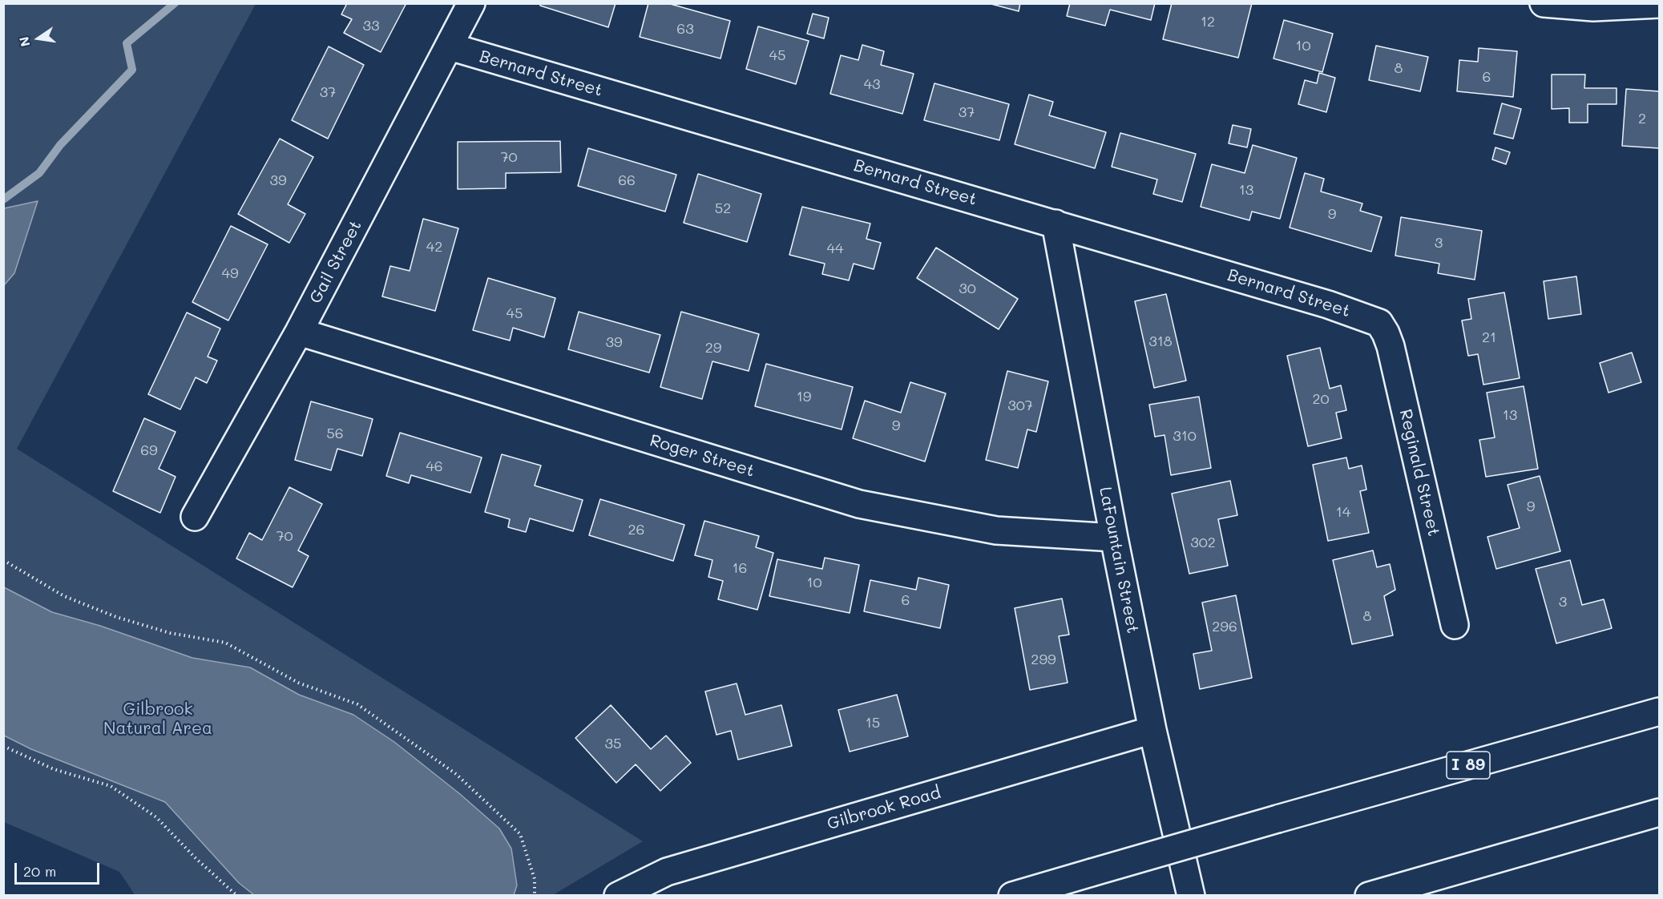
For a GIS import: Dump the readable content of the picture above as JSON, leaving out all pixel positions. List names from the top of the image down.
{
  "streets": {
    "main road": [
      "Bernard Street",
      "Gail Street",
      "Roger Street",
      "Reginald Street",
      "LaFountain Street",
      "I 89",
      "Gilbrook Road"
    ]
  },
  "crossings": [
    ["Bernard Street", "Gail Street"],
    ["Bernard Street", "Reginald Street"],
    ["Bernard Street", "LaFountain Street"],
    ["Gail Street", "Roger Street"],
    ["Roger Street", "LaFountain Street"],
    ["LaFountain Street", "Gilbrook Road"]
  ],
  "parks": ["Gilbrook Natural Area"],
  "house_numbers": [
    "12",
    "33",
    "63",
    "10",
    "45",
    "8",
    "6",
    "43",
    "37",
    "37",
    "2",
    "70",
    "39",
    "66",
    "13",
    "52",
    "9",
    "3",
    "42",
    "44",
    "49",
    "30",
    "45",
    "21",
    "318",
    "39",
    "29",
    "19",
    "20",
    "307",
    "13",
    "9",
    "56",
    "310",
    "69",
    "46",
    "9",
    "14",
    "26",
    "70",
    "302",
    "16",
    "10",
    "6",
    "3",
    "8",
    "296",
    "299",
    "15",
    "35"
  ],
  "scale_bar": "20 m",
  "north": "left"
}
